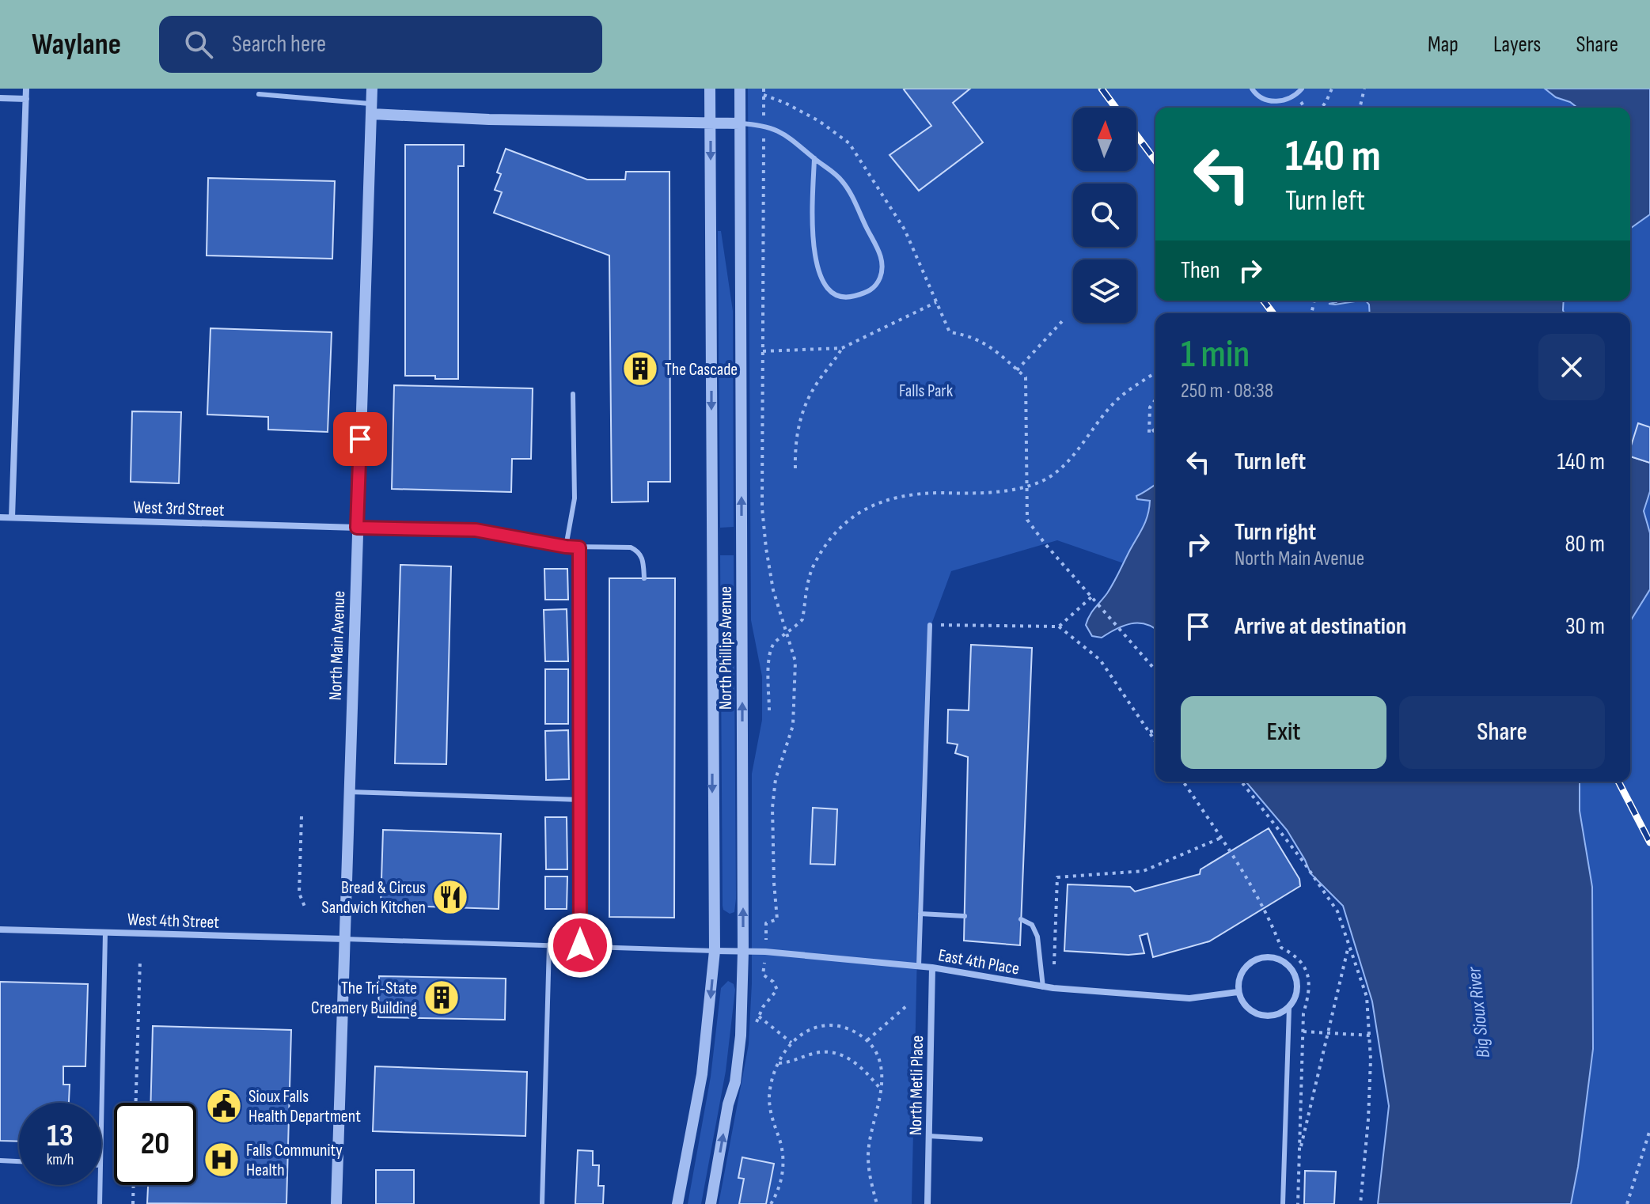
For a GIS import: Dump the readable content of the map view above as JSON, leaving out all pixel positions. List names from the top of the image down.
{
  "streets": {
    "street": [
      "West 3rd Street",
      "North Main Avenue",
      "North Phillips Avenue",
      "West 4th Street",
      "East 4th Place",
      "North Metli Place"
    ]
  },
  "crossings": [
    ["West 3rd Street", "North Main Avenue"],
    ["North Main Avenue", "West 4th Street"],
    ["North Phillips Avenue", "East 4th Place"],
    ["East 4th Place", "North Metli Place"]
  ],
  "water": ["Big Sioux River"],
  "parks": ["Falls Park"],
  "places": {
    "building": ["The Cascade", "The Tri-State Creamery Building"],
    "restaurant": ["Bread & Circus Sandwich Kitchen"],
    "public building": ["Sioux Falls Health Department"],
    "hospital": ["Falls Community Health"]
  },
  "north": "top",
  "page": {
    "header": "Waylane",
    "search": "Search here",
    "nav": ["Map", "Layers", "Share"],
    "turn": ["140 m", "Turn left"],
    "then": "Then",
    "heading": ["1 min", "250 m · 08:38"],
    "list": [
      {
        "name": "Turn left",
        "value": "140 m"
      },
      {
        "name": "Turn right",
        "note": "North Main Avenue",
        "value": "80 m"
      },
      {
        "name": "Arrive at destination",
        "value": "30 m"
      }
    ],
    "buttons": ["Exit", "Share"],
    "speed": "13 km/h",
    "limit": "20"
  }
}
